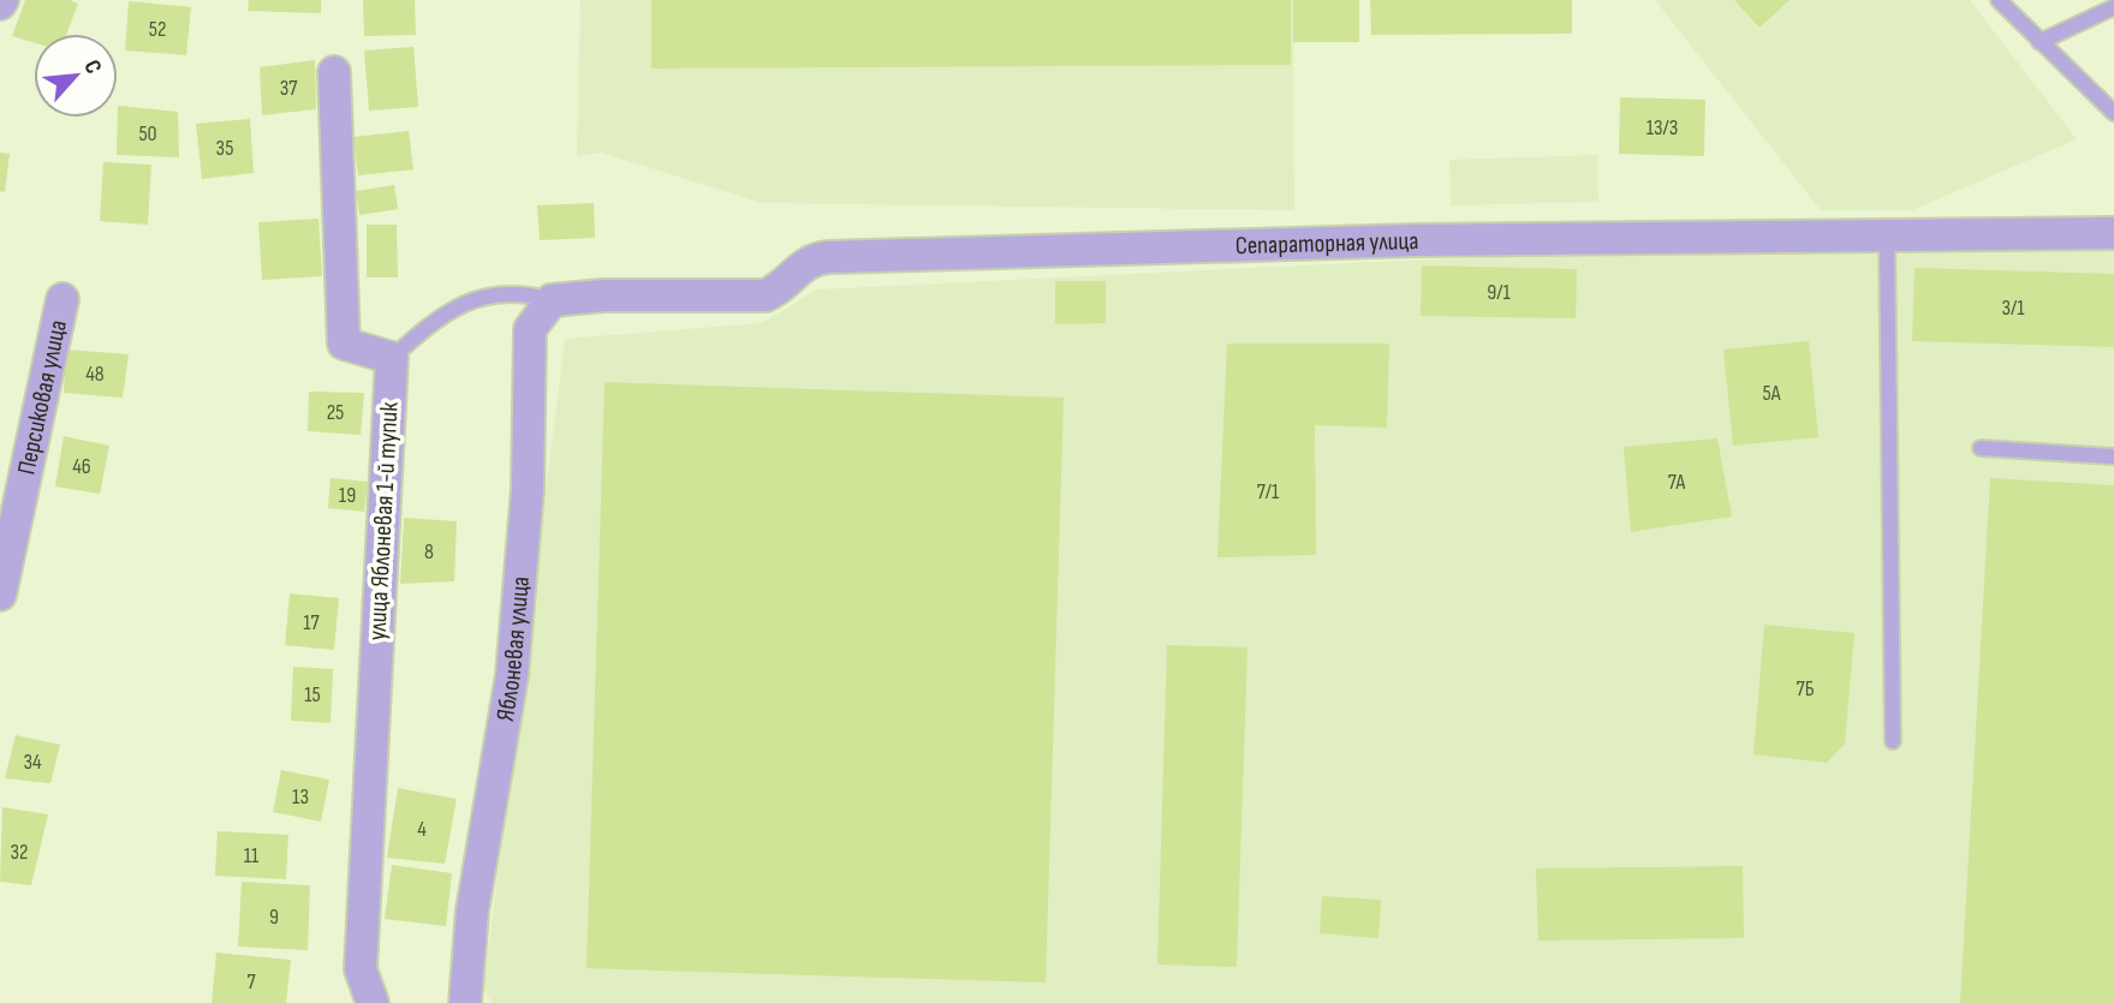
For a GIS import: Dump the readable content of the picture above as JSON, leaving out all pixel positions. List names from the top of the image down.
{
  "streets": {
    "street": [
      "Сепараторная улица",
      "Персиковая улица",
      "улица Яблоневая 1-й тупик",
      "Яблоневая улица"
    ]
  },
  "crossings": [
    ["Сепараторная улица", "Яблоневая улица"]
  ],
  "house_numbers": [
    "52",
    "37",
    "13/3",
    "50",
    "35",
    "9/1",
    "3/1",
    "48",
    "5А",
    "25",
    "46",
    "7А",
    "7/1",
    "19",
    "8",
    "17",
    "7Б",
    "15",
    "34",
    "13",
    "4",
    "32",
    "11",
    "9",
    "7"
  ],
  "north": "top right"
}
